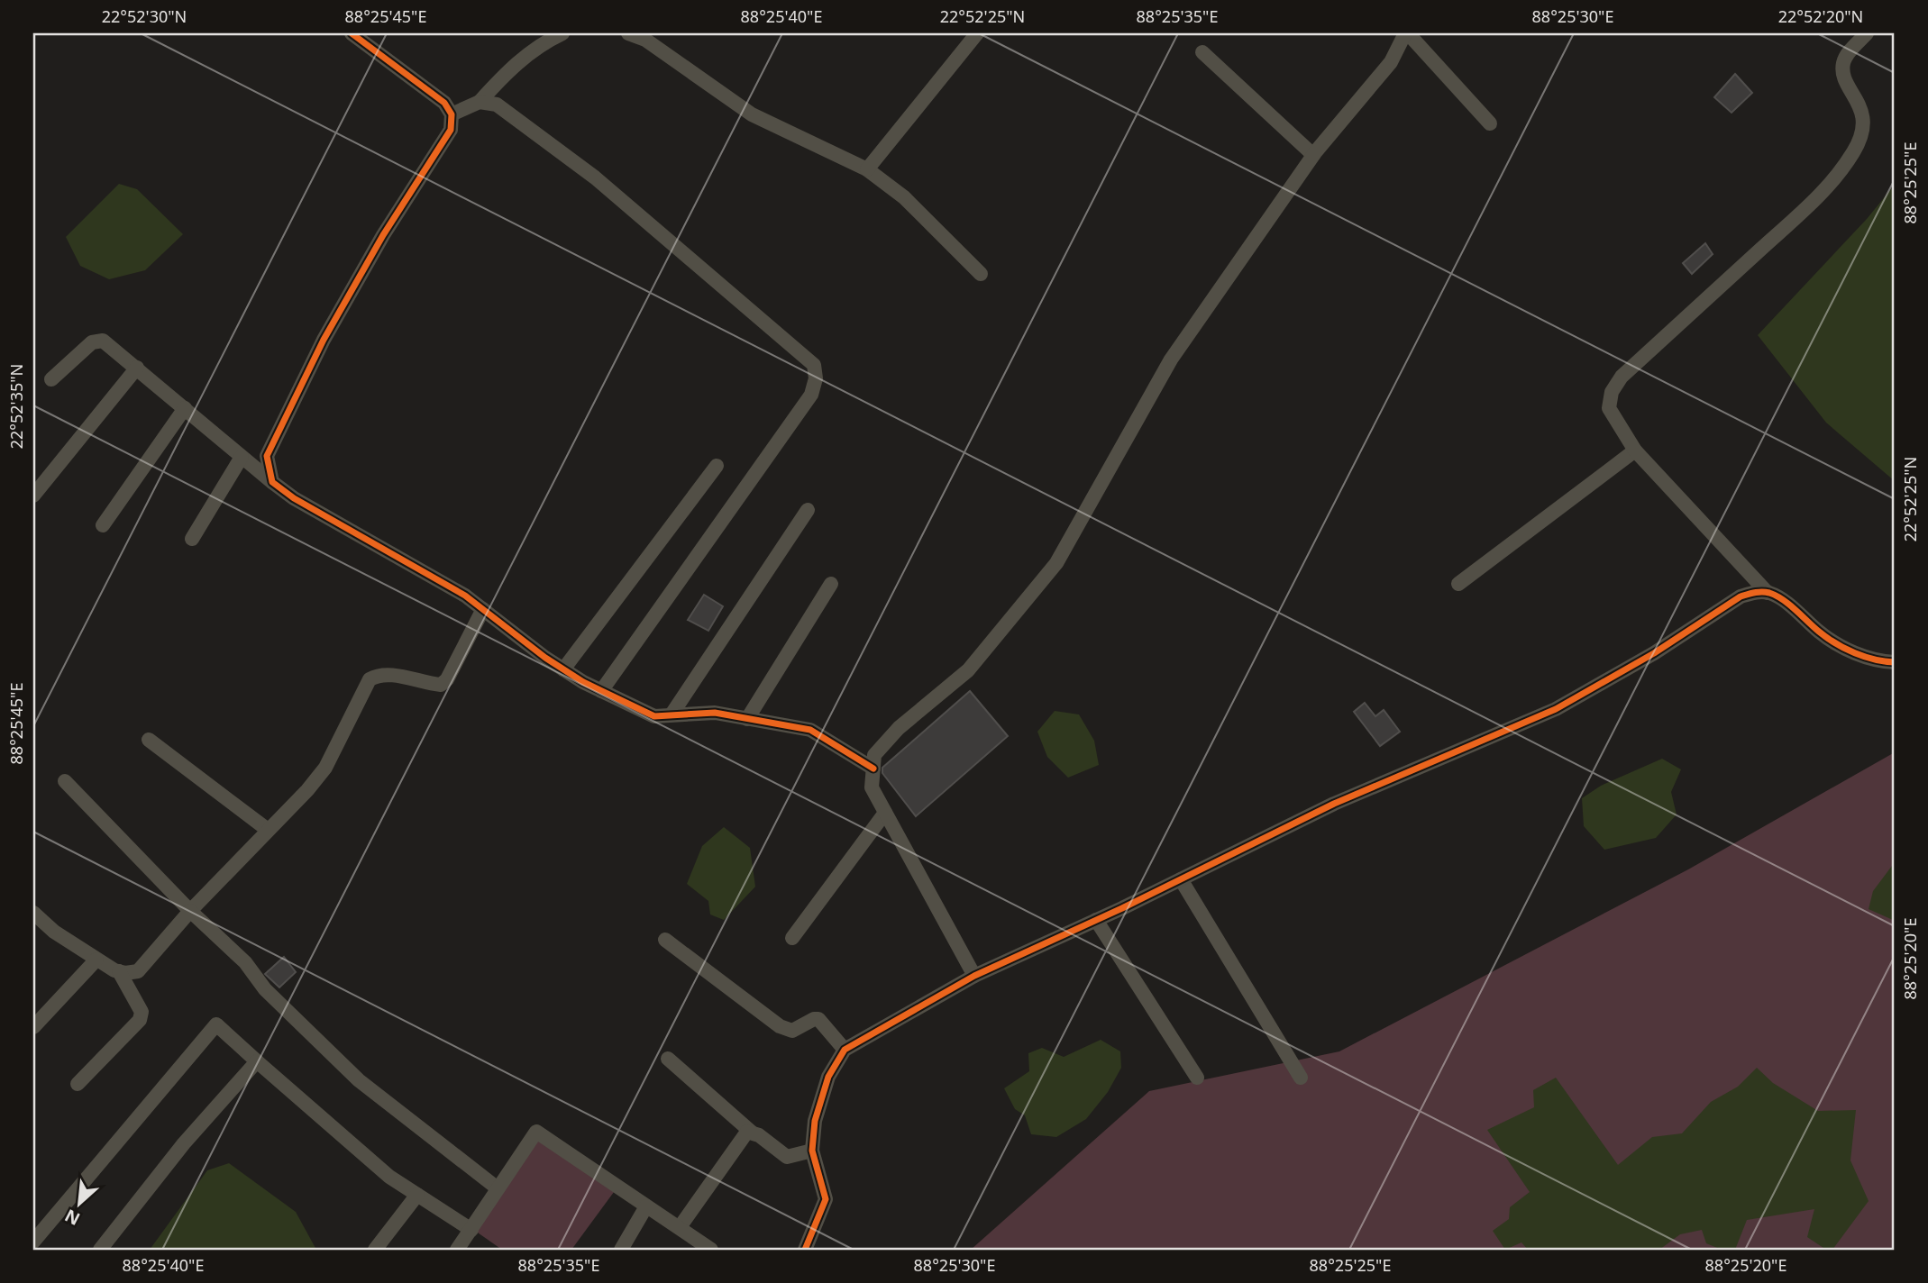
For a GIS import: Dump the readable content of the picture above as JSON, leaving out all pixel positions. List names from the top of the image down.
{
  "north": "bottom left",
  "coordinates": [
    "22°52'30\"N",
    "88°25'45\"E",
    "88°25'40\"E",
    "22°52'25\"N",
    "88°25'35\"E",
    "88°25'30\"E",
    "22°52'20\"N",
    "88°25'25\"E",
    "22°52'35\"N",
    "88°25'20\"E"
  ]
}
